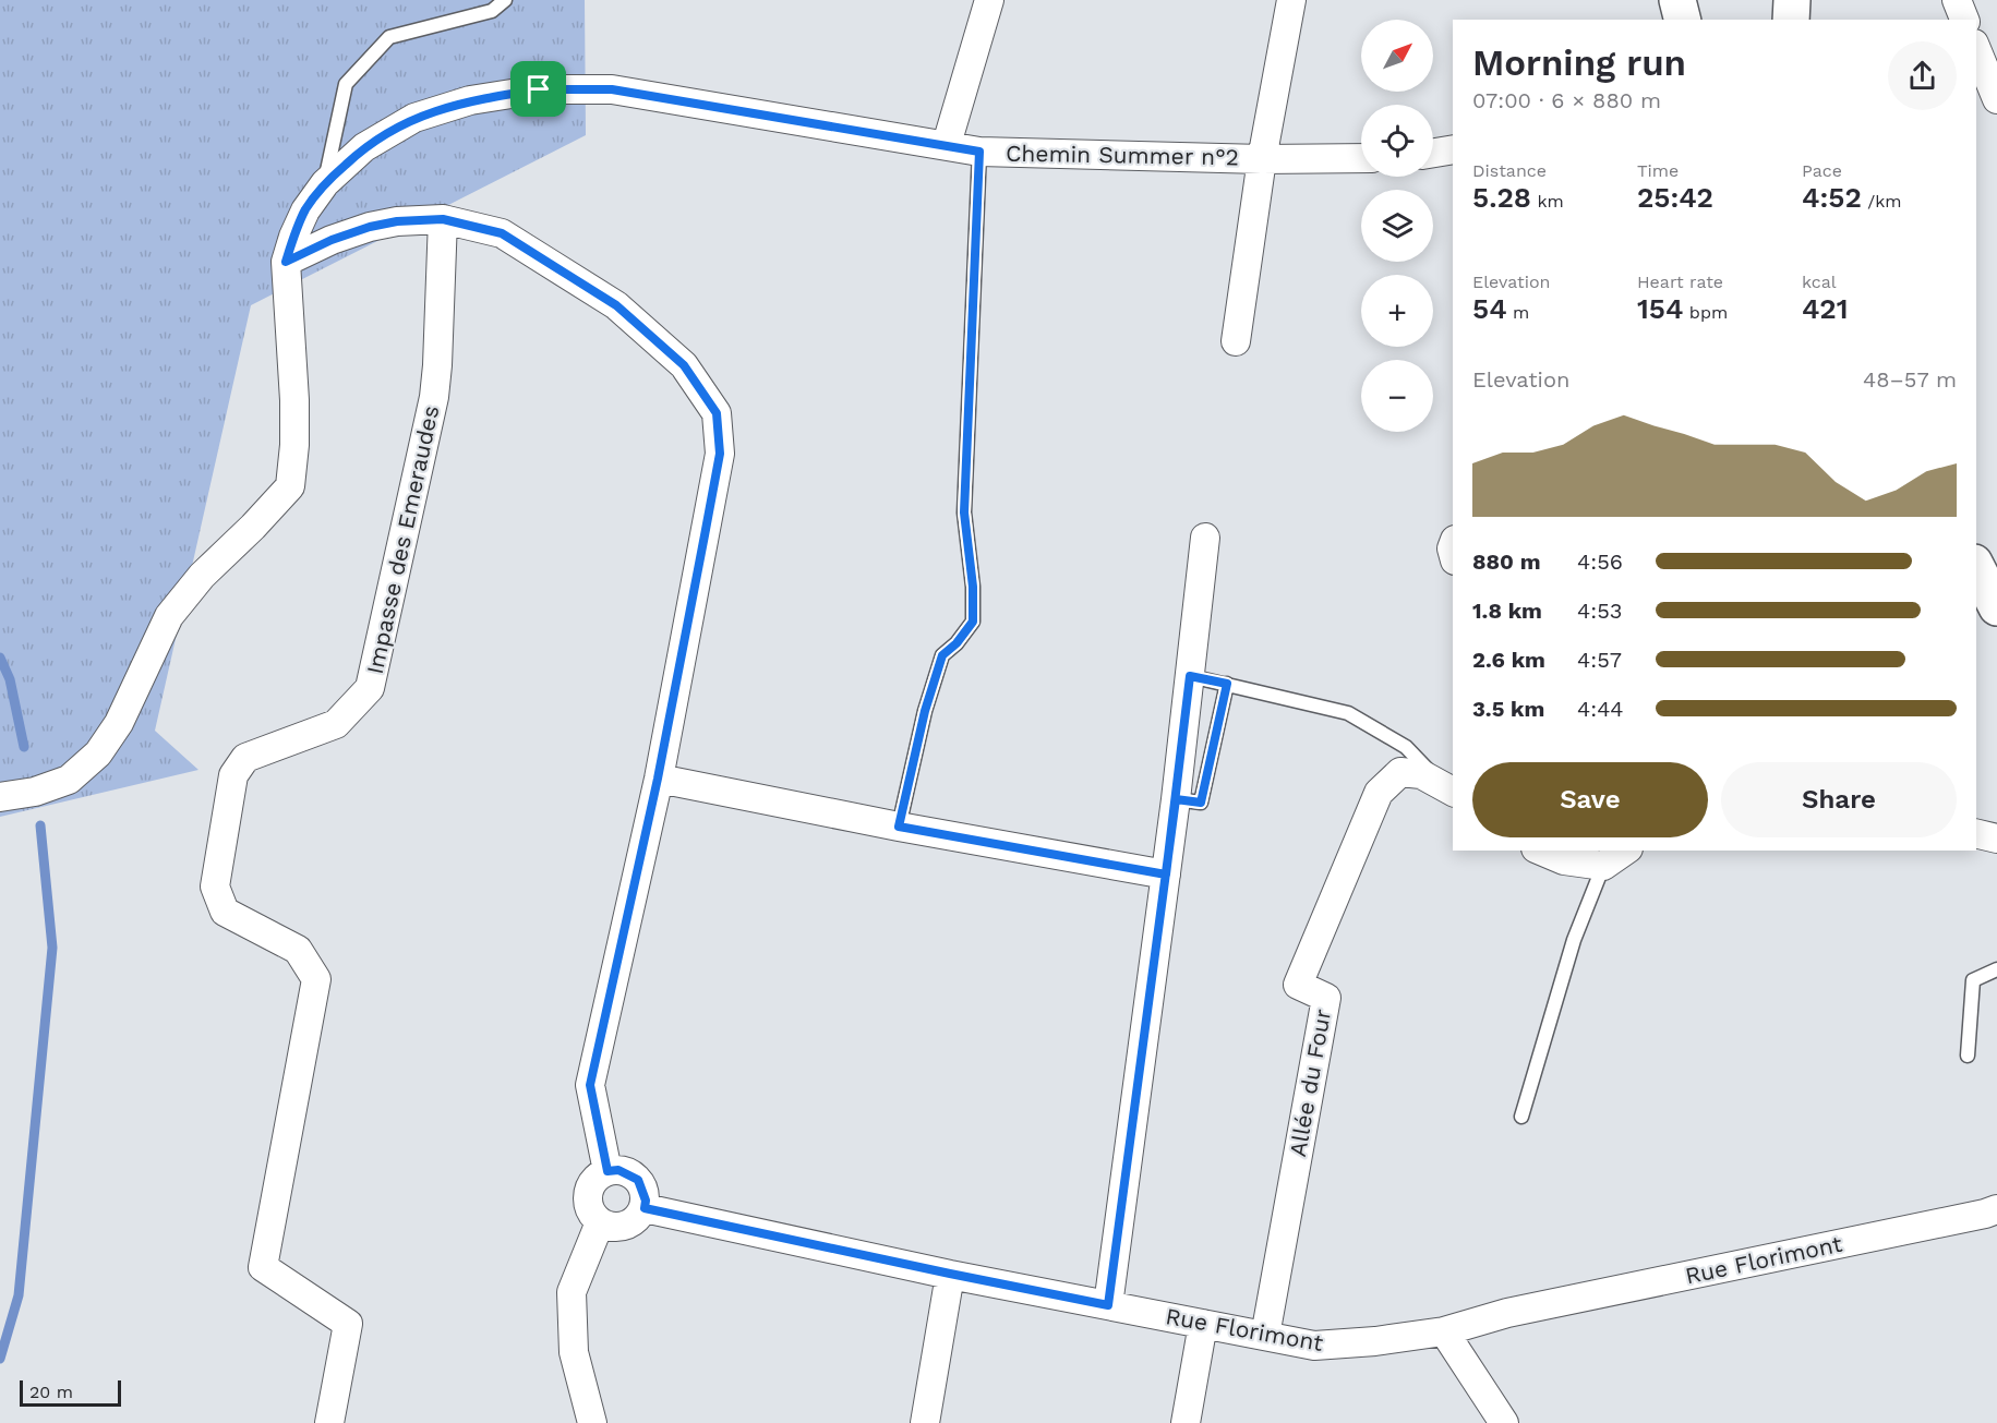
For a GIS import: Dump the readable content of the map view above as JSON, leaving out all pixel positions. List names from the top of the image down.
{
  "streets": {
    "street": [
      "Chemin Summer n°2",
      "Impasse des Emeraudes",
      "Allée du Four",
      "Rue Florimont"
    ]
  },
  "crossings": [
    ["Allée du Four", "Rue Florimont"]
  ],
  "scale_bar": "20 m",
  "north": "top right",
  "page": {
    "map_buttons": ["+", "−"],
    "heading": ["Morning run", "07:00 · 6 × 880 m"],
    "stats": [
      ["Distance", "5.28 km"],
      ["Time", "25:42"],
      ["Pace", "4:52 /km"],
      ["Elevation", "54 m"],
      ["Heart rate", "154 bpm"],
      ["kcal", "421"]
    ],
    "chart": ["Elevation", "48–57 m"],
    "list": [
      {
        "name": "880 m",
        "note": "4:56"
      },
      {
        "name": "1.8 km",
        "note": "4:53"
      },
      {
        "name": "2.6 km",
        "note": "4:57"
      },
      {
        "name": "3.5 km",
        "note": "4:44"
      }
    ],
    "buttons": ["Save", "Share"],
    "scale": "20 m"
  }
}
